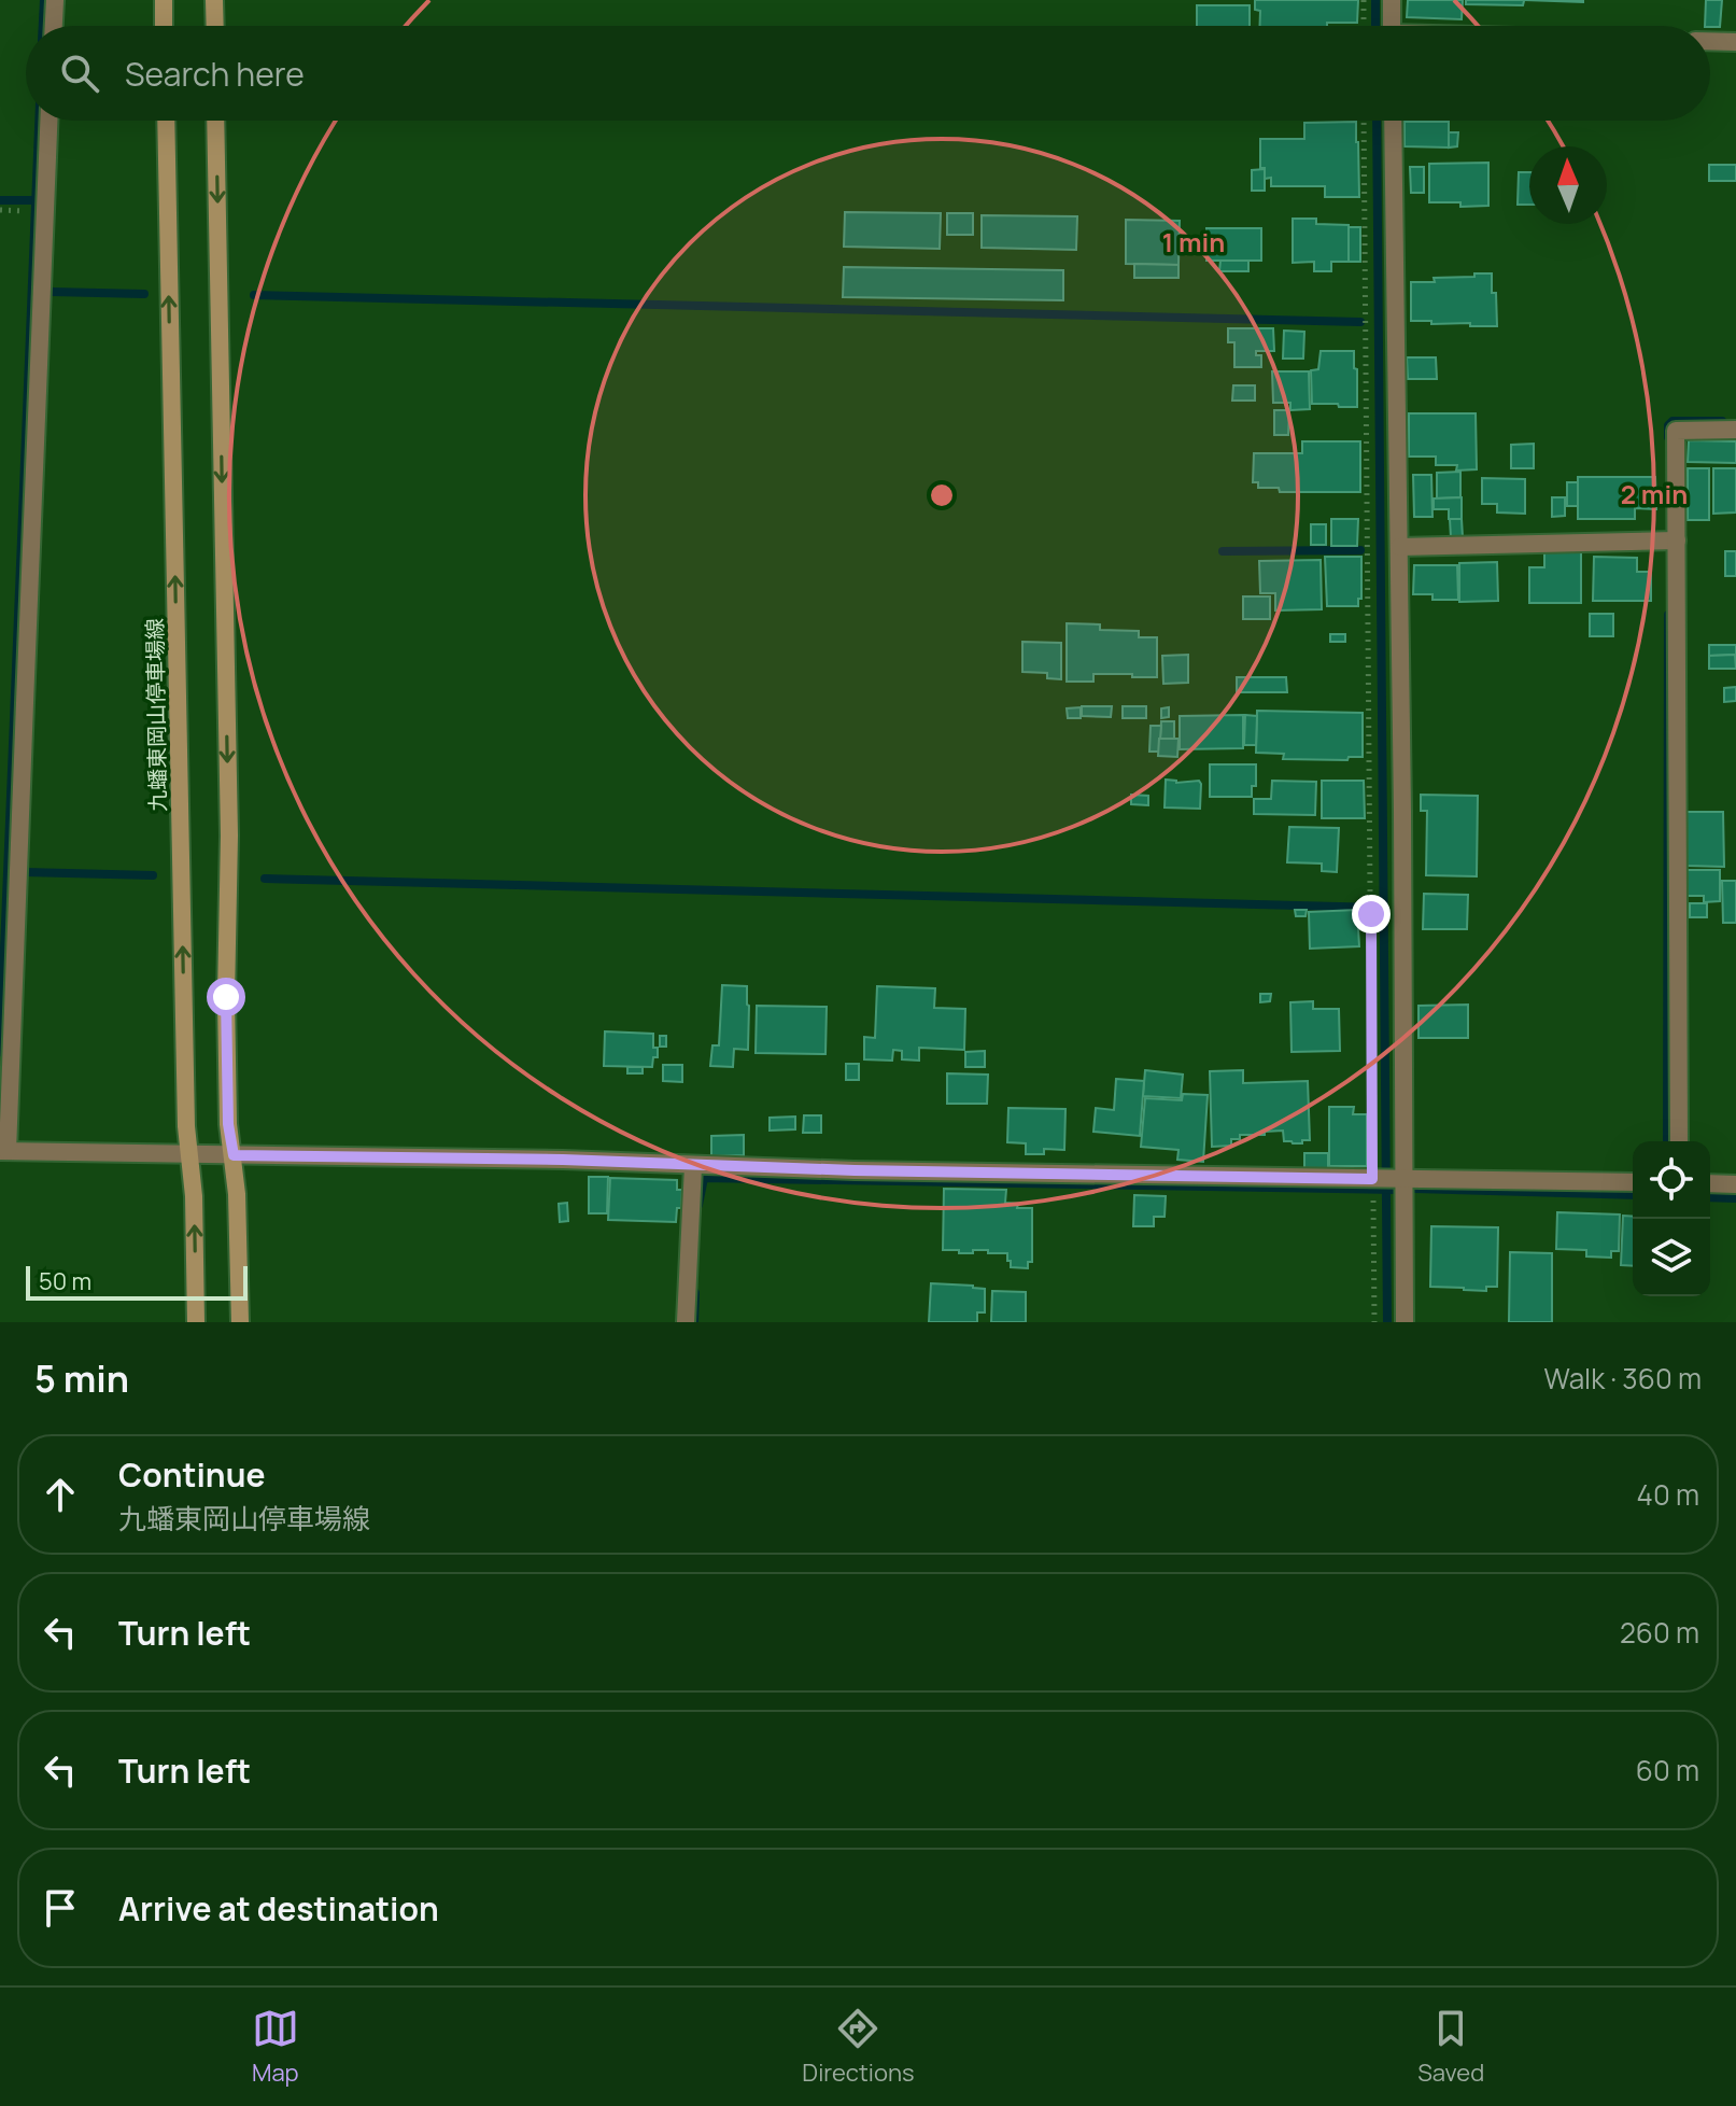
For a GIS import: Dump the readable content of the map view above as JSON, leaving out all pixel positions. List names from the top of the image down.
{
  "streets": {
    "main road": ["九蟠東岡山停車場線"]
  },
  "scale_bar": "50 m",
  "north": "top",
  "page": {
    "search": "Search here",
    "scale": "50 m",
    "heading": ["5 min", "Walk · 360 m"],
    "list": [
      ["Continue", "九蟠東岡山停車場線", "40 m"],
      ["Turn left", "260 m"],
      ["Turn left", "60 m"],
      "Arrive at destination"
    ],
    "nav": ["Map", "Directions", "Saved"]
  },
  "rings": ["1 min", "2 min"]
}
